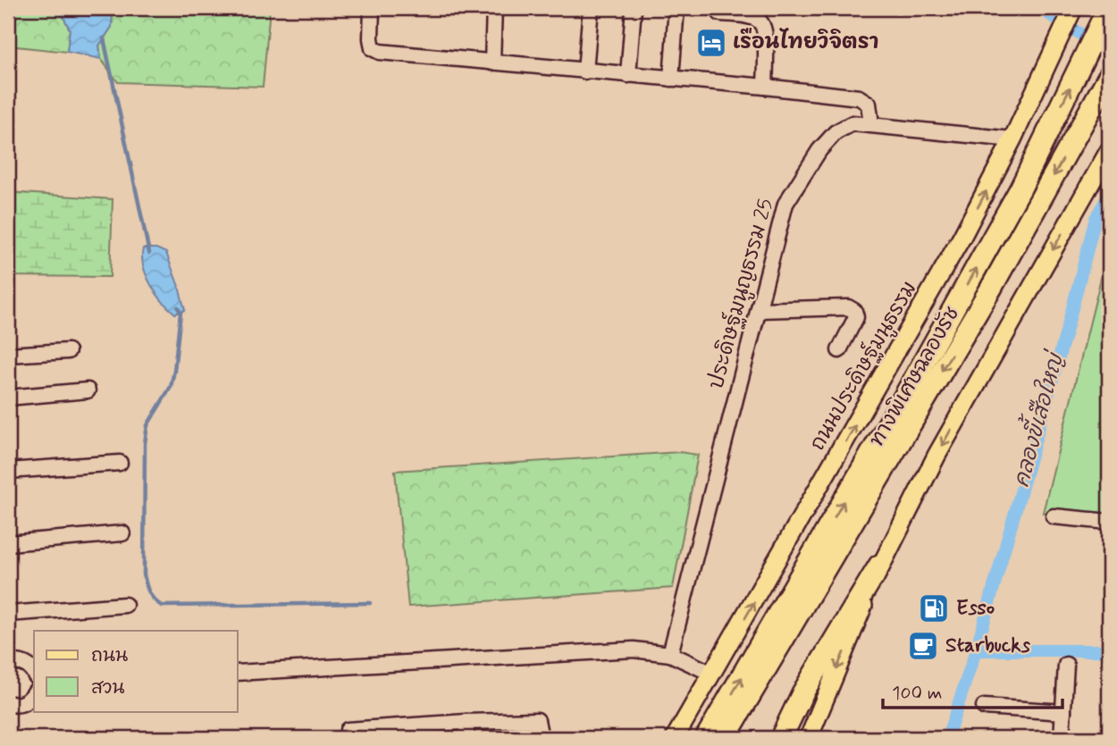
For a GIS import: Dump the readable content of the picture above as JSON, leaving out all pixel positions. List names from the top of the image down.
{
  "streets": {
    "highway": ["ทางพิเศษฉลองรัช"],
    "main road": ["ถนนประดิษฐ์มนูธรรม"],
    "street": ["ประดิษฐ์มนูญธรรม 25"]
  },
  "crossings": [
    ["ประดิษฐ์มนูญธรรม 25", "ถนนประดิษฐ์มนูธรรม"]
  ],
  "water": ["คลองขี้เสือใหญ่"],
  "places": {
    "hotel": ["เรือนไทยวิจิตรา"],
    "fuel station": ["Esso"],
    "cafe": ["Starbucks"]
  },
  "legend": ["ถนน", "สวน"],
  "scale_bar": "100 m"
}
